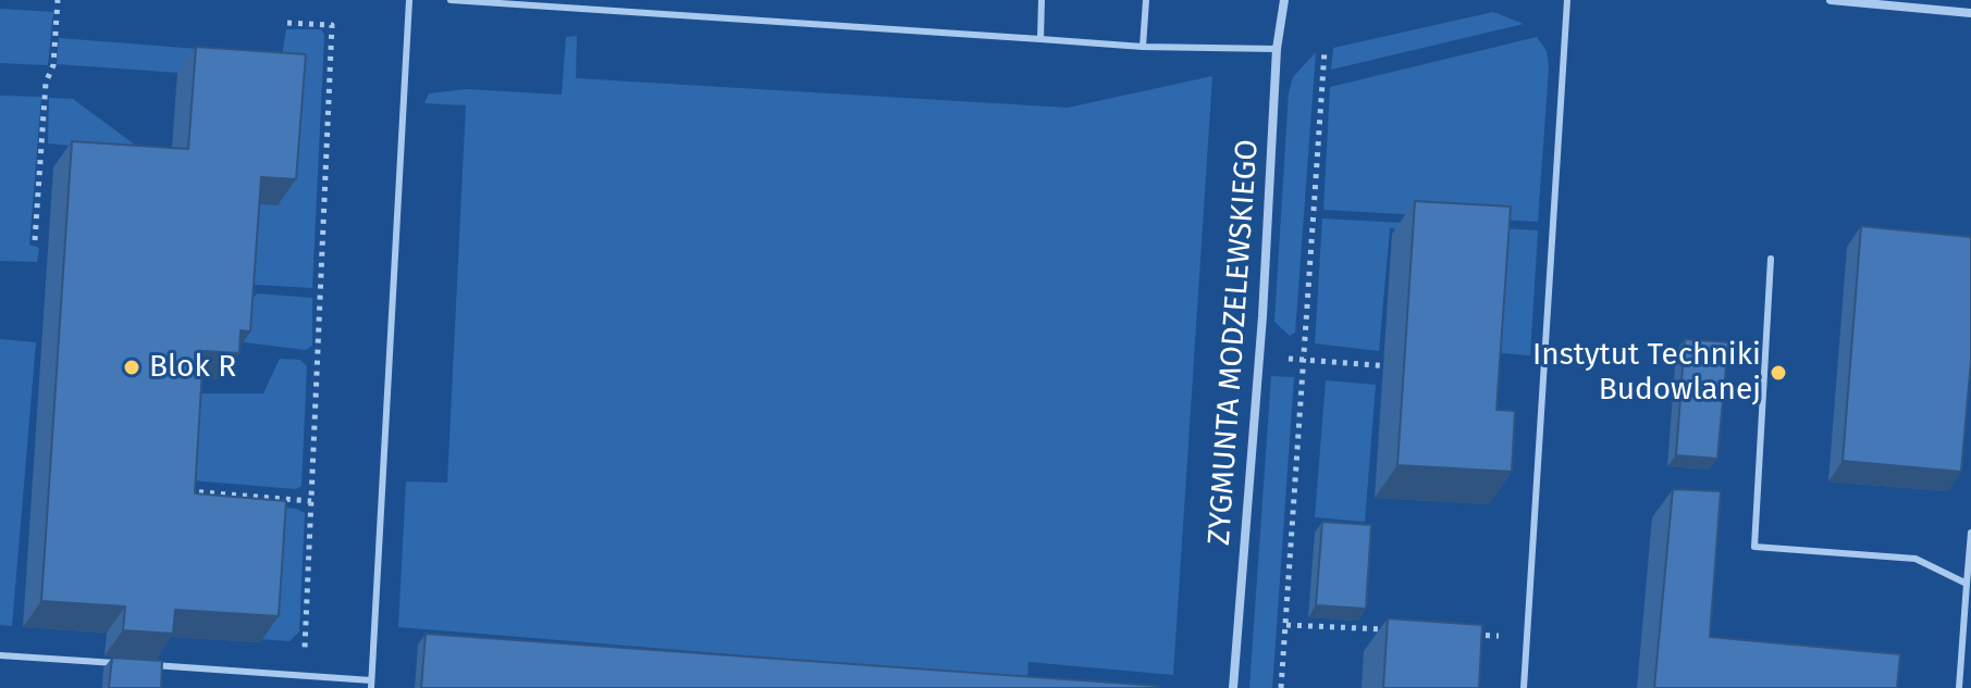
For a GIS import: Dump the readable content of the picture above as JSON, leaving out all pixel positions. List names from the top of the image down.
{
  "streets": {
    "street": ["ZYGMUNTA MODZELEWSKIEGO"]
  },
  "places": ["Blok R", "Instytut Techniki Budowlanej"]
}
